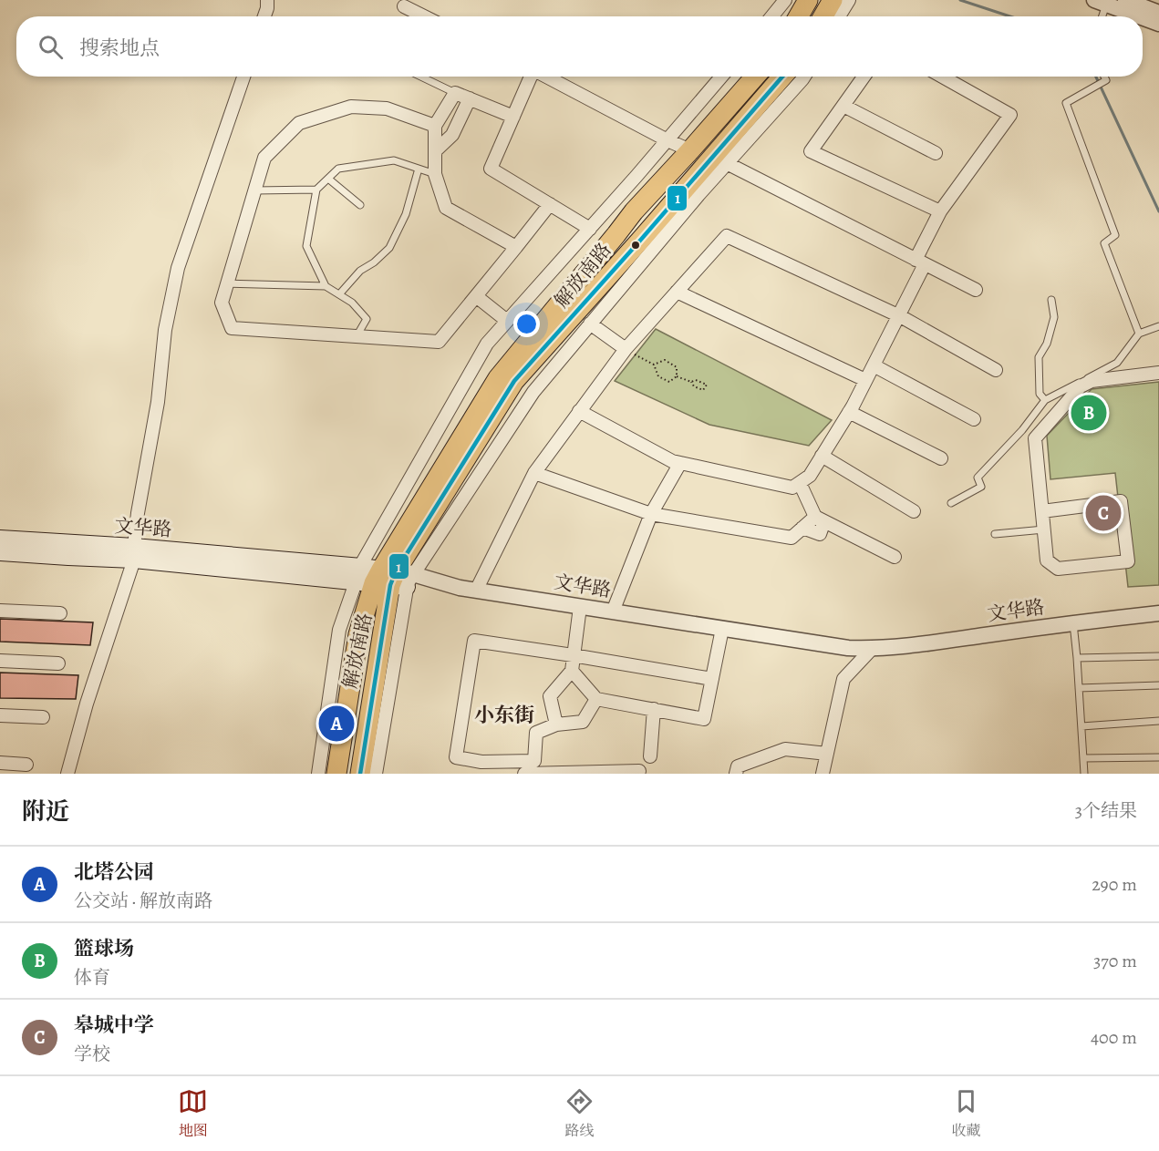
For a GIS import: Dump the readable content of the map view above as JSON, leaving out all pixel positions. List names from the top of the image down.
{
  "streets": {
    "main road": ["解放南路", "文华路"]
  },
  "crossings": [
    ["解放南路", "文华路"]
  ],
  "districts": ["小东街"],
  "lines": ["transit line 1"],
  "page": {
    "search": "搜索地点",
    "pins": ["B", "C", "A"],
    "heading": ["附近", "3个结果"],
    "list": [
      {
        "mark": "A",
        "name": "北塔公园",
        "note": "公交站 · 解放南路",
        "value": "290 m"
      },
      {
        "mark": "B",
        "name": "篮球场",
        "note": "体育",
        "value": "370 m"
      },
      {
        "mark": "C",
        "name": "皋城中学",
        "note": "学校",
        "value": "400 m"
      }
    ],
    "nav": ["地图", "路线", "收藏"]
  }
}
